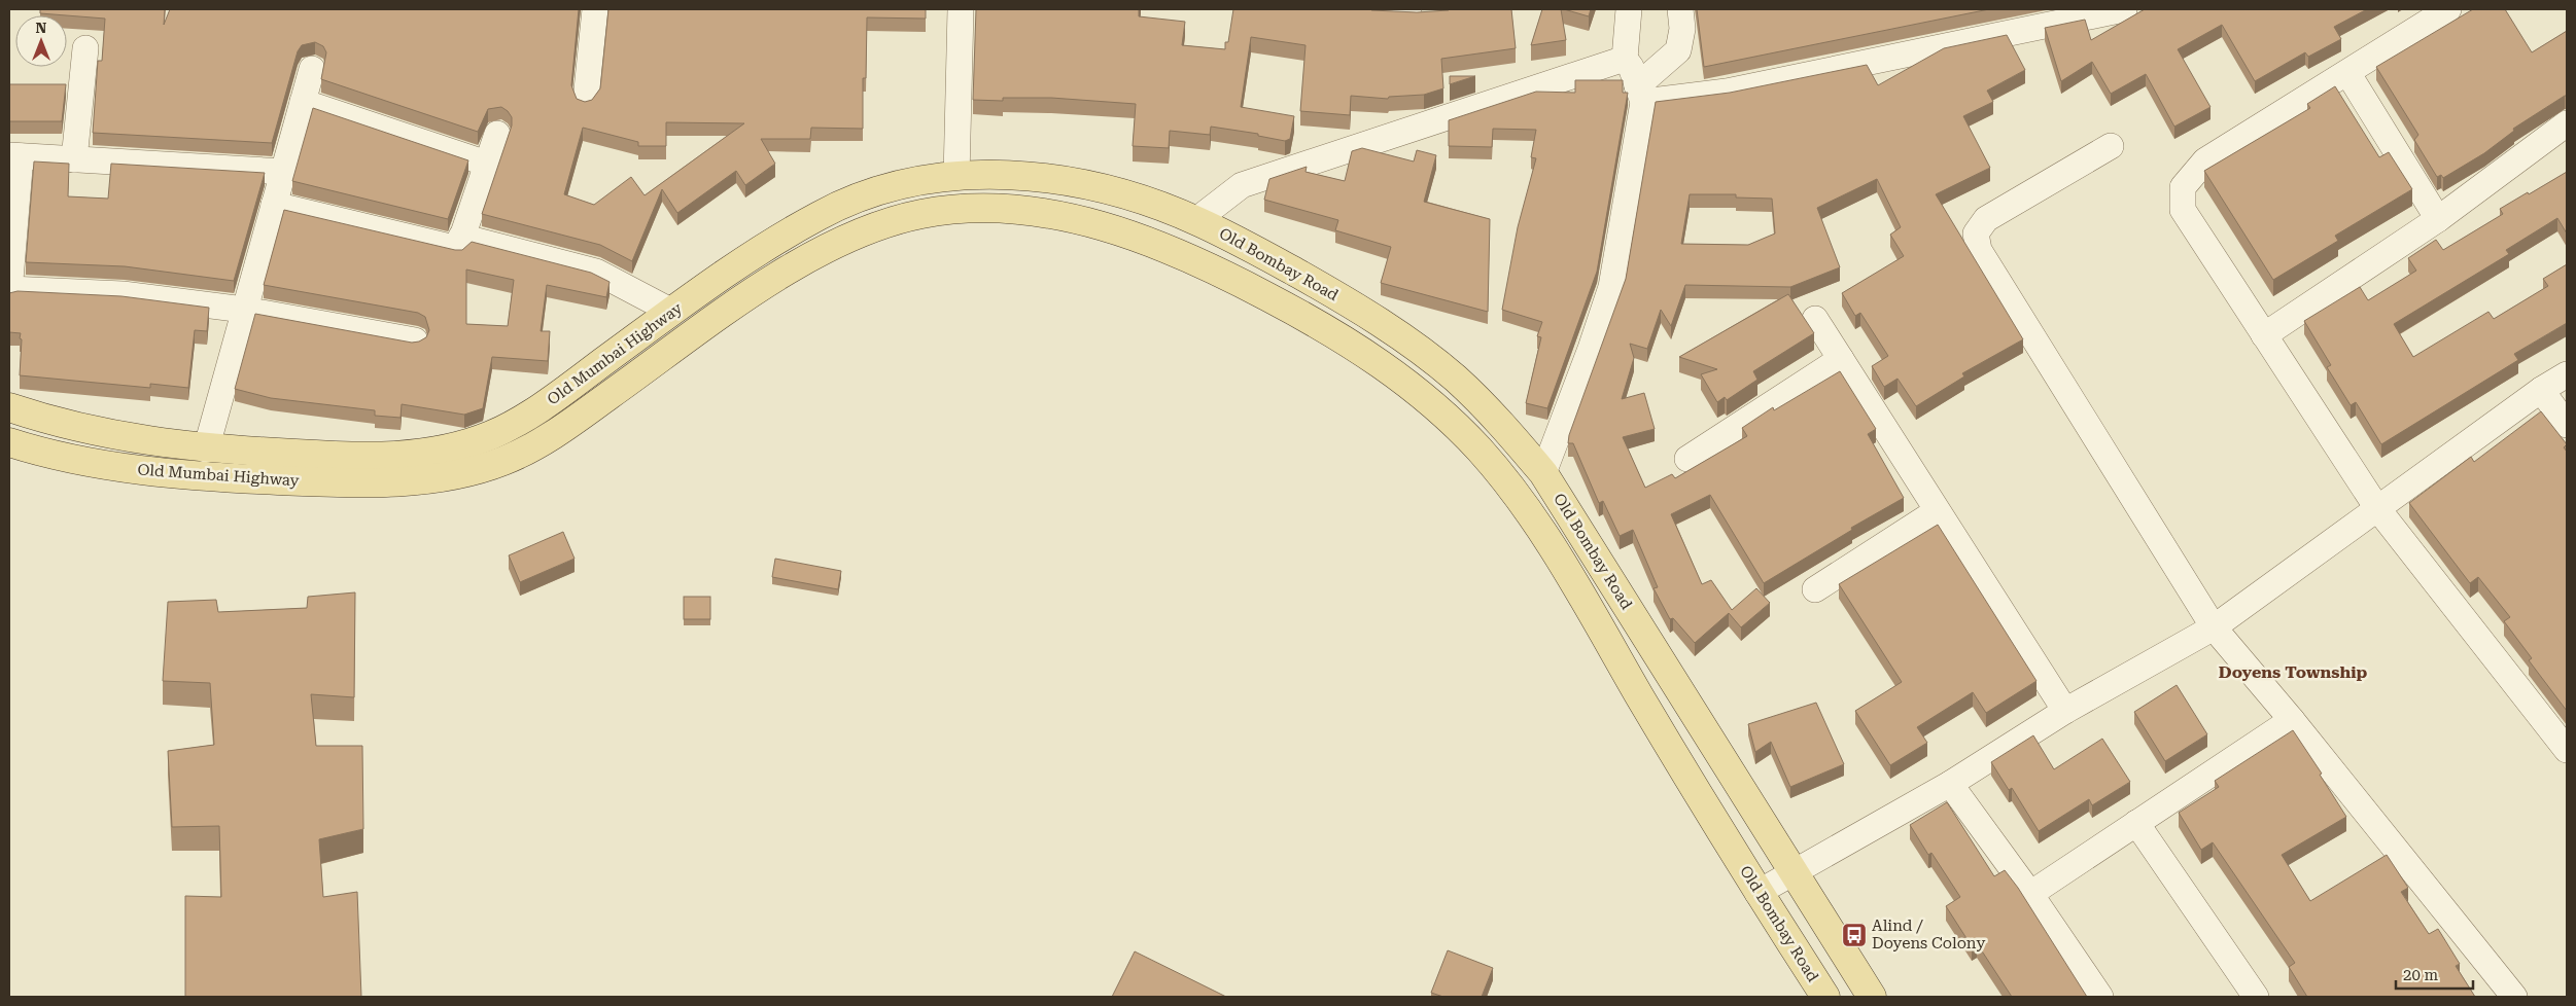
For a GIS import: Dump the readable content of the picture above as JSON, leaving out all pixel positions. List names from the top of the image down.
{
  "streets": {
    "main road": ["Old Bombay Road", "Old Mumbai Highway"]
  },
  "crossings": [
    ["Old Bombay Road", "Old Mumbai Highway"]
  ],
  "districts": ["Doyens Township"],
  "places": {
    "bus stop": ["Alind / Doyens Colony"]
  },
  "scale_bar": "20 m",
  "north": "top"
}
